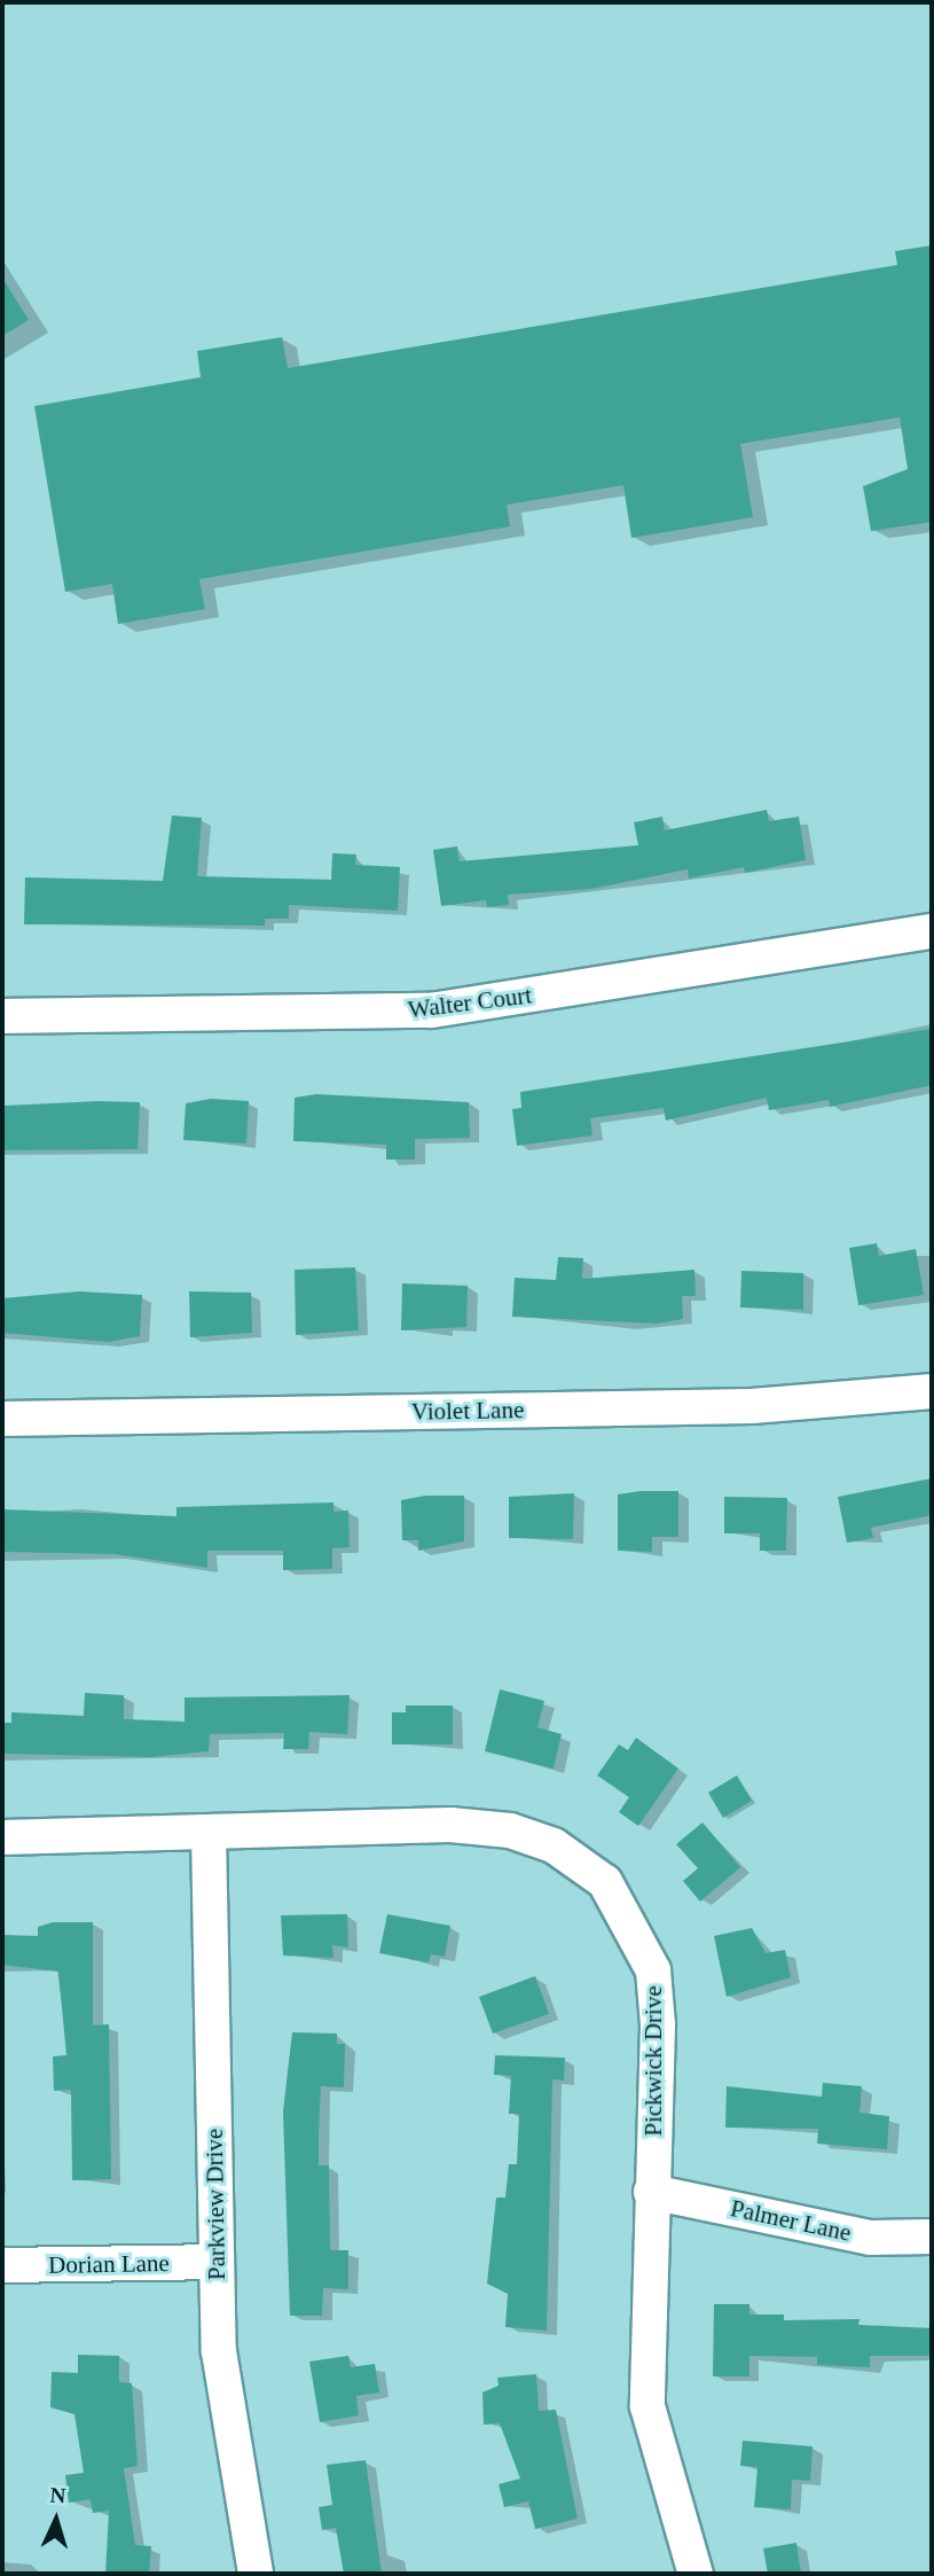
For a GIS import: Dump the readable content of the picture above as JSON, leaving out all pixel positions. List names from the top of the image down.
{
  "streets": {
    "street": [
      "Walter Court",
      "Violet Lane",
      "Pickwick Drive",
      "Parkview Drive",
      "Palmer Lane",
      "Dorian Lane"
    ]
  },
  "crossings": [
    ["Pickwick Drive", "Parkview Drive"],
    ["Pickwick Drive", "Palmer Lane"],
    ["Parkview Drive", "Dorian Lane"]
  ],
  "north": "top"
}
